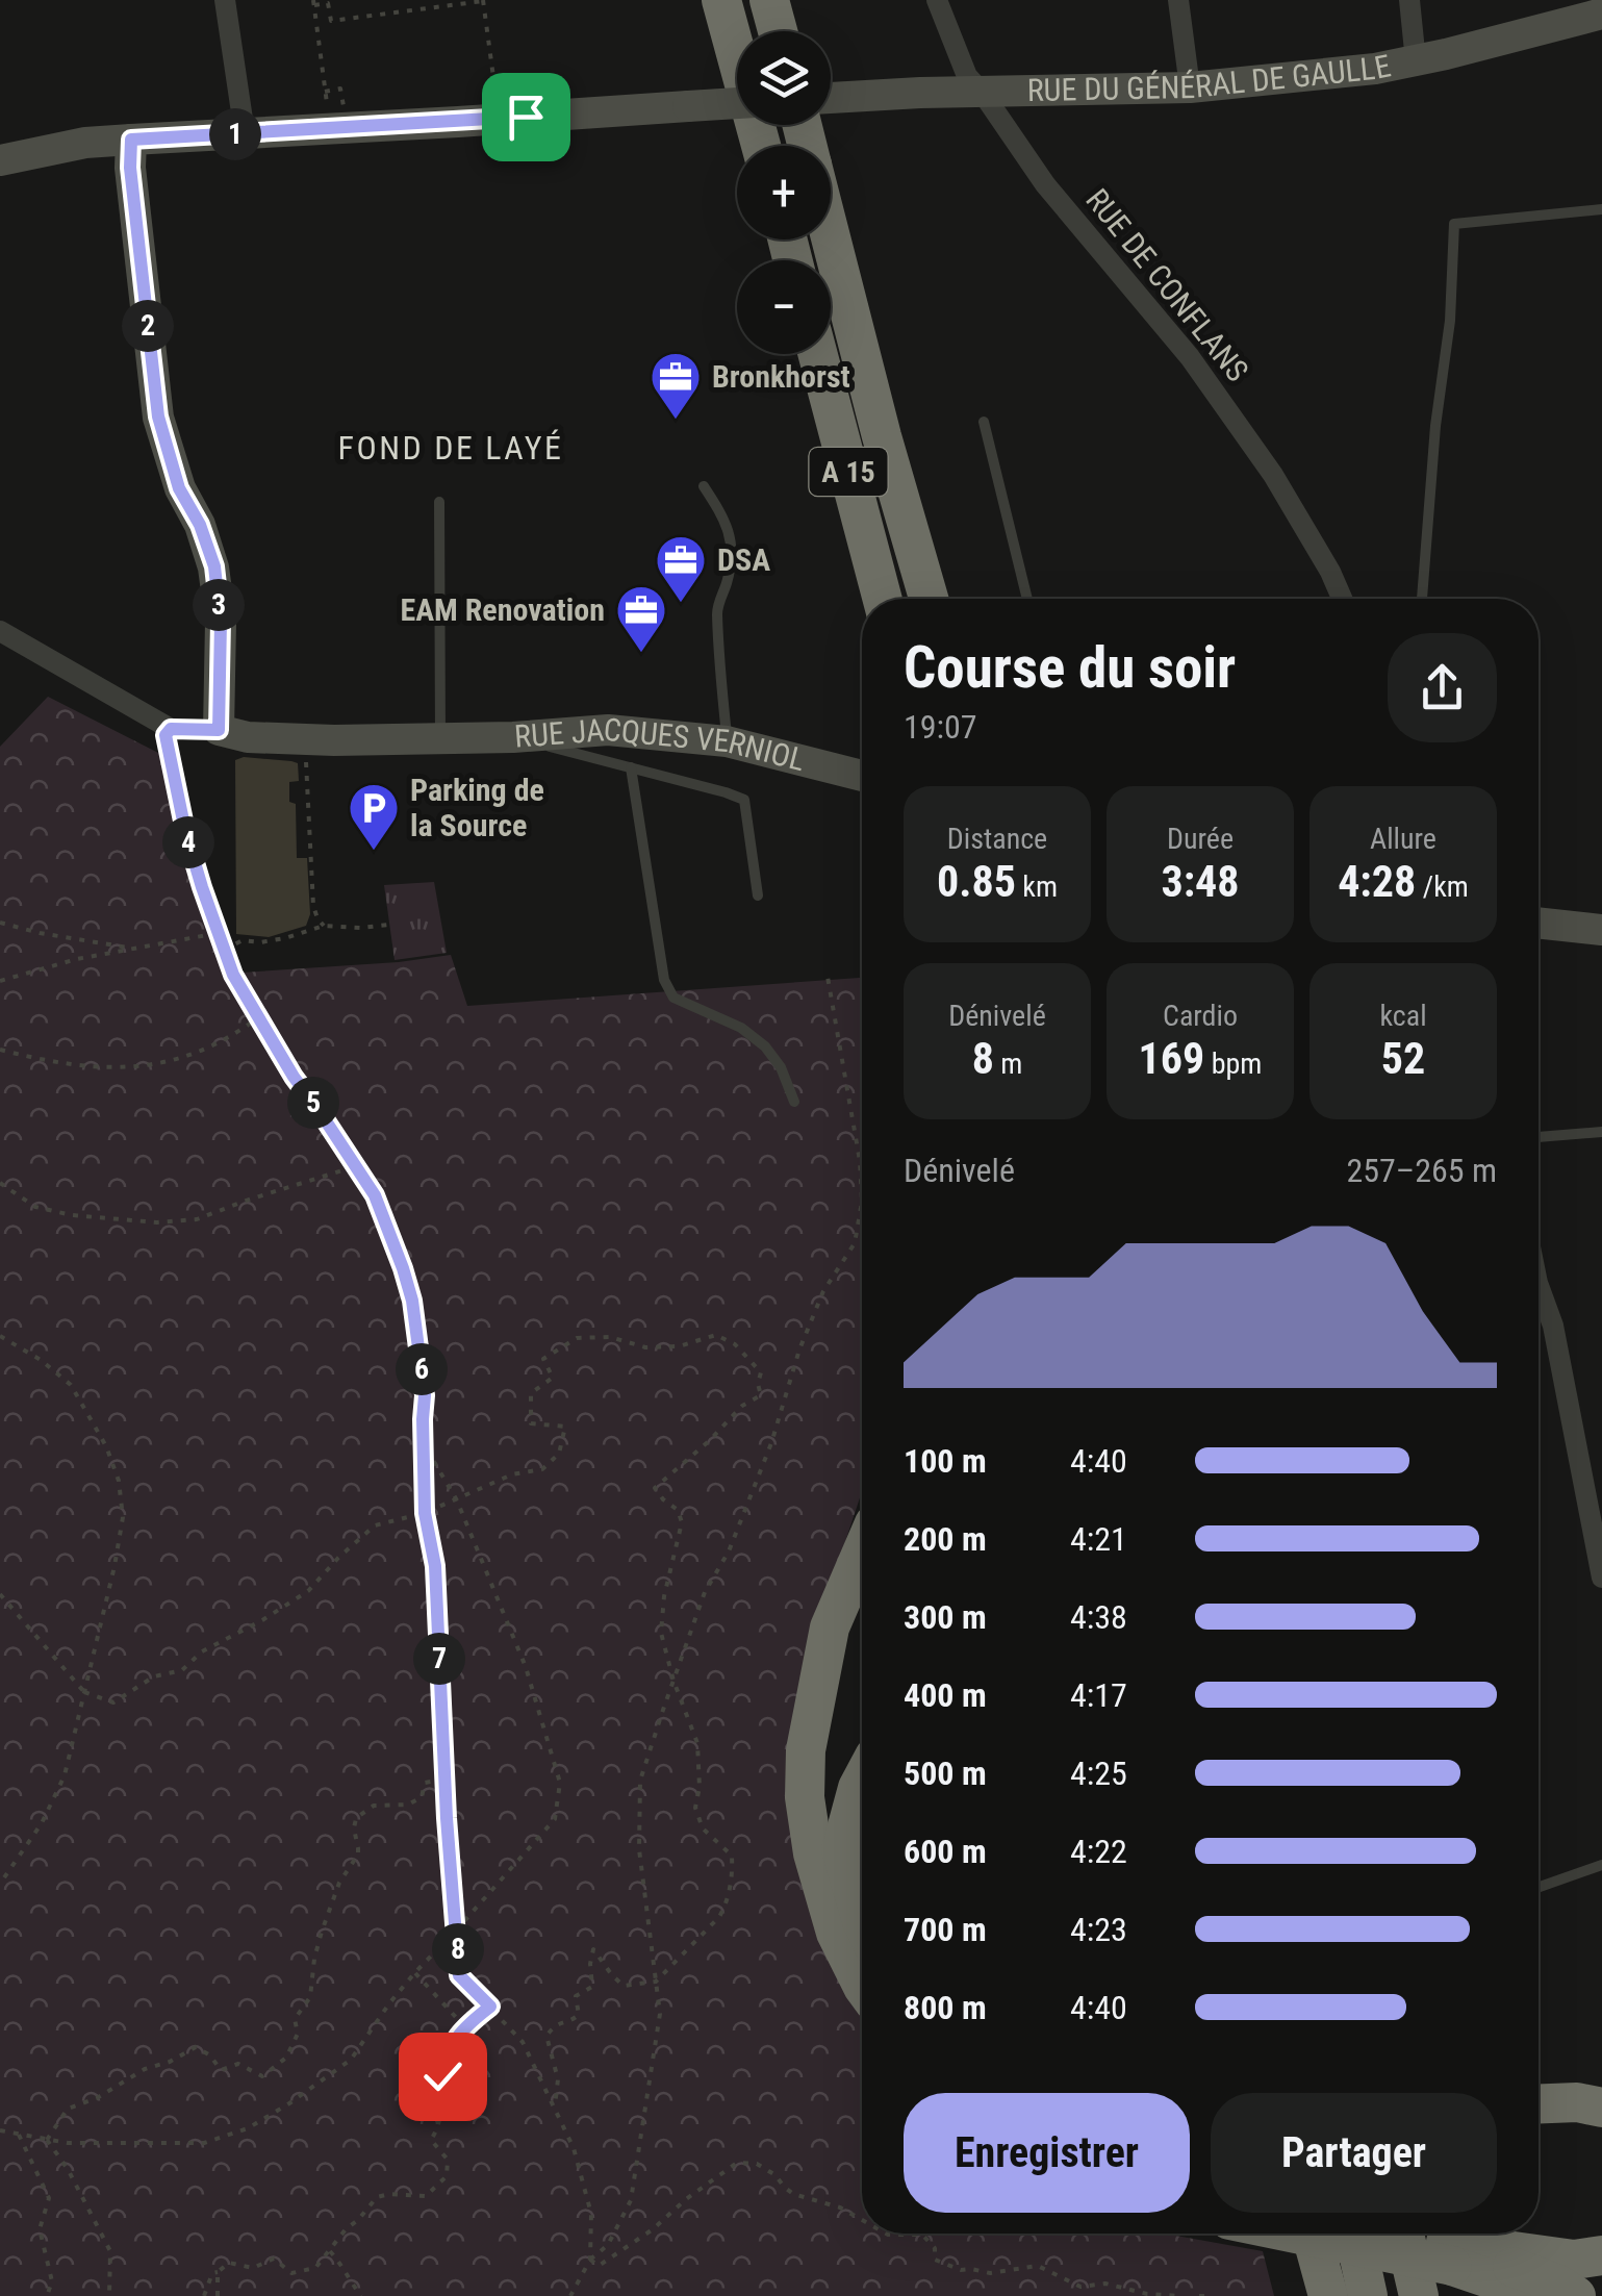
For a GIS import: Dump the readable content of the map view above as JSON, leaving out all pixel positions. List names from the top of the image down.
{
  "streets": {
    "highway": ["A 15"],
    "street": ["RUE DU GÉNÉRAL DE GAULLE", "RUE DE CONFLANS", "RUE JACQUES VERNIOL"]
  },
  "crossings": [
    ["RUE DU GÉNÉRAL DE GAULLE", "RUE DE CONFLANS"]
  ],
  "districts": ["FOND DE LAYÉ"],
  "places": {
    "office": ["Bronkhorst", "DSA", "EAM Renovation"],
    "parking": ["Parking de la Source"]
  },
  "page": {
    "map_buttons": ["+", "−"],
    "pins": [
      "1",
      "2",
      "3",
      "4",
      "5",
      "6",
      "7",
      "8"
    ],
    "heading": ["Course du soir", "19:07"],
    "stats": [
      ["Distance", "0.85 km"],
      ["Durée", "3:48"],
      ["Allure", "4:28 /km"],
      ["Dénivelé", "8 m"],
      ["Cardio", "169 bpm"],
      ["kcal", "52"]
    ],
    "chart": ["Dénivelé", "257–265 m"],
    "list": [
      {
        "name": "100 m",
        "note": "4:40"
      },
      {
        "name": "200 m",
        "note": "4:21"
      },
      {
        "name": "300 m",
        "note": "4:38"
      },
      {
        "name": "400 m",
        "note": "4:17"
      },
      {
        "name": "500 m",
        "note": "4:25"
      },
      {
        "name": "600 m",
        "note": "4:22"
      },
      {
        "name": "700 m",
        "note": "4:23"
      },
      {
        "name": "800 m",
        "note": "4:40"
      }
    ],
    "buttons": ["Enregistrer", "Partager"]
  }
}
